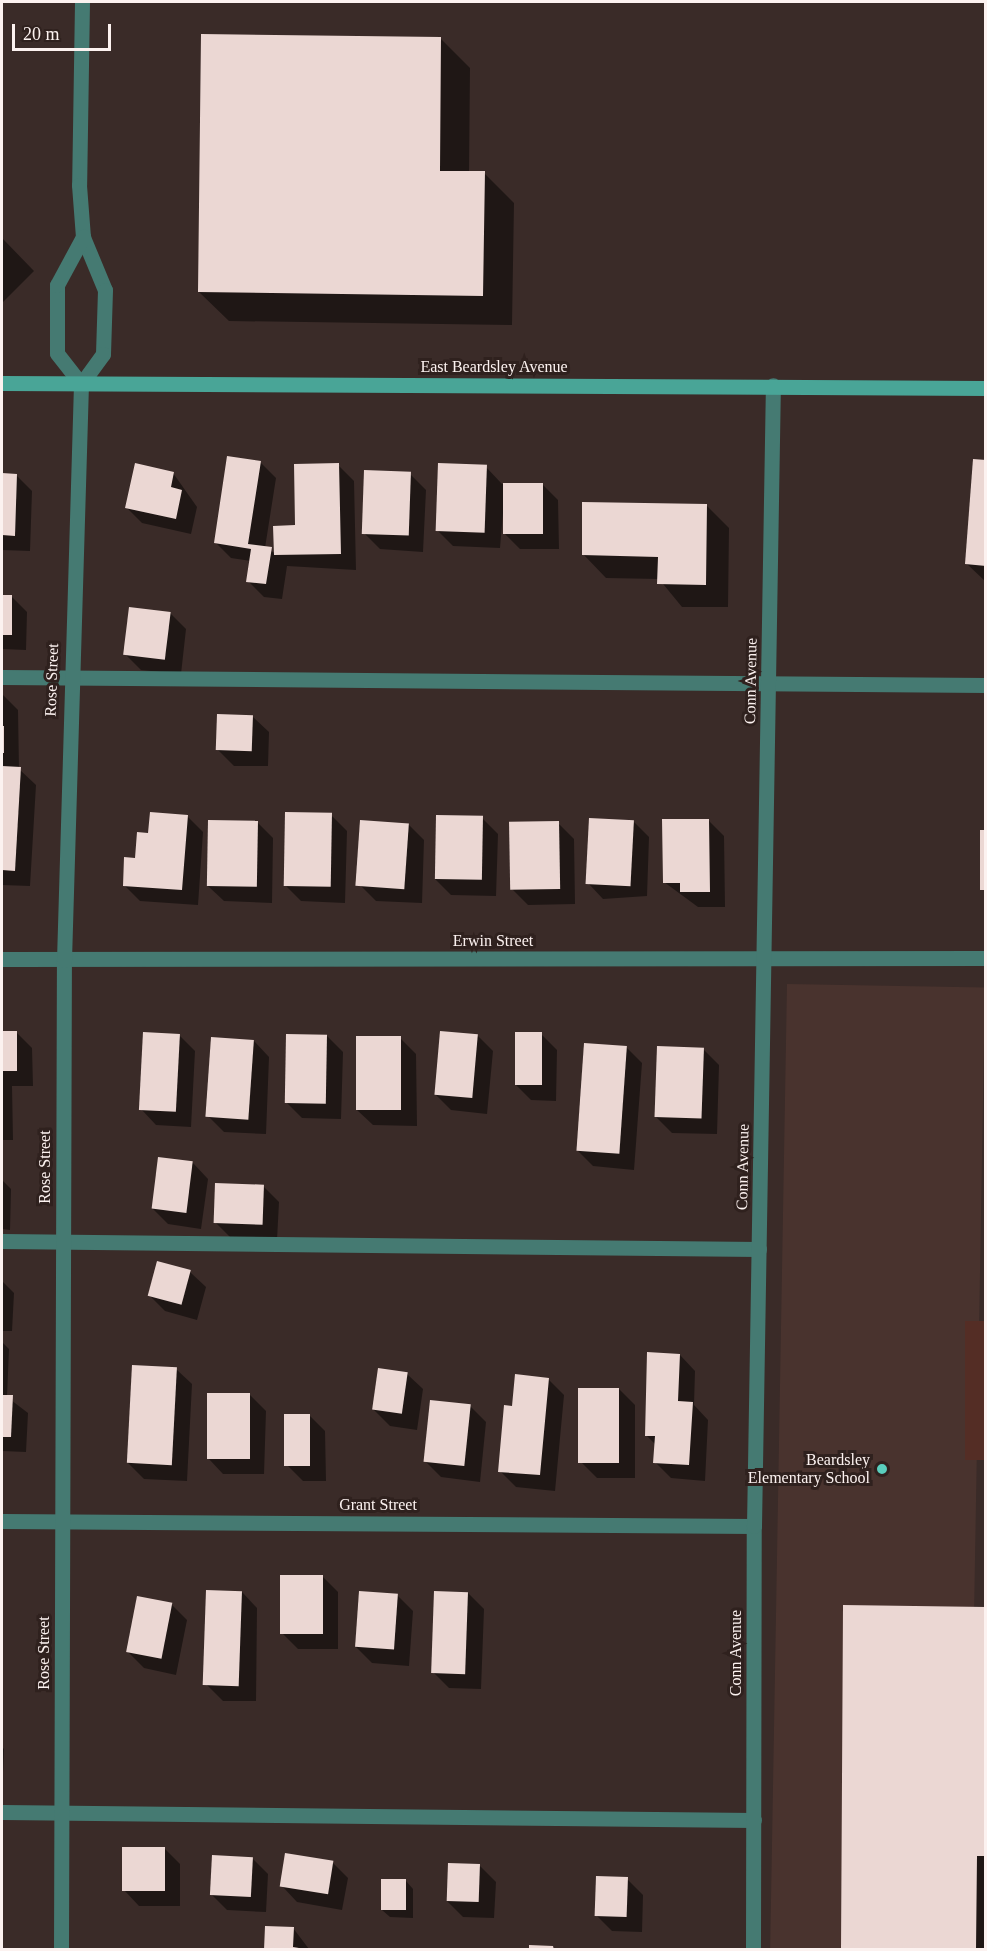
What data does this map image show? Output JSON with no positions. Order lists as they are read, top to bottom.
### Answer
{
  "streets": {
    "street": [
      "East Beardsley Avenue",
      "Rose Street",
      "Conn Avenue",
      "Erwin Street",
      "Grant Street"
    ]
  },
  "crossings": [
    ["East Beardsley Avenue", "Rose Street"],
    ["East Beardsley Avenue", "Conn Avenue"],
    ["Rose Street", "Erwin Street"],
    ["Rose Street", "Grant Street"],
    ["Conn Avenue", "Erwin Street"],
    ["Conn Avenue", "Grant Street"]
  ],
  "places": ["Beardsley Elementary School"],
  "scale_bar": "20 m"
}
